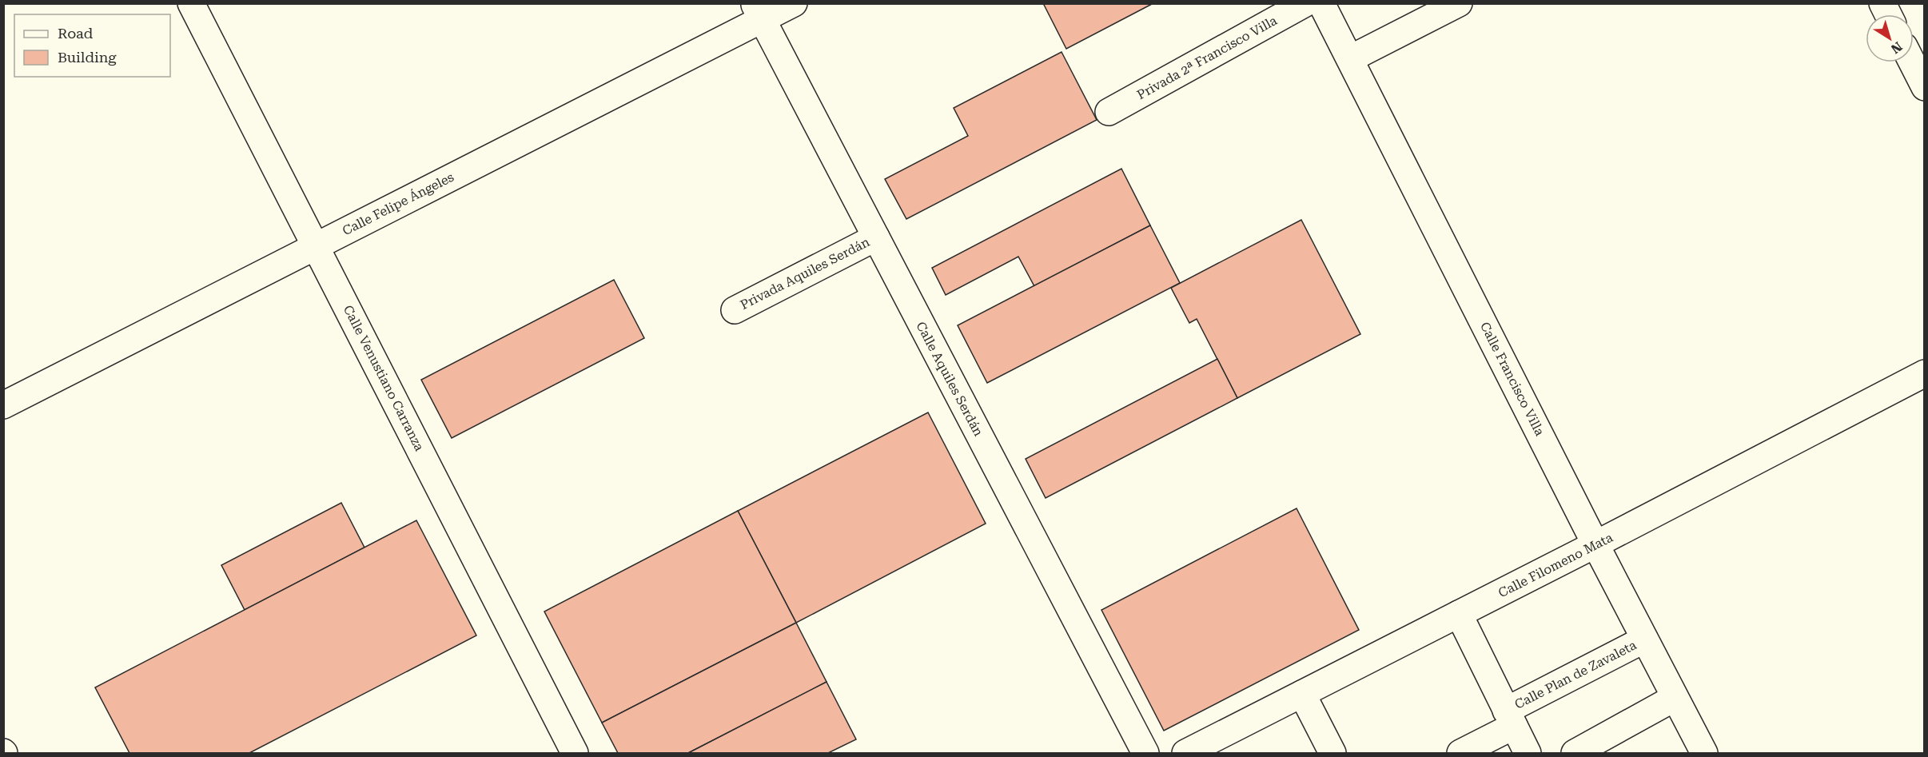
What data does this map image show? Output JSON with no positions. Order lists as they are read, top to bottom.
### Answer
{
  "streets": {
    "street": [
      "Privada 2ª Francisco Villa",
      "Calle Felipe Ángeles",
      "Privada Aquiles Serdán",
      "Calle Venustiano Carranza",
      "Calle Aquiles Serdán",
      "Calle Francisco Villa",
      "Calle Filomeno Mata",
      "Calle Plan de Zavaleta"
    ]
  },
  "crossings": [
    ["Calle Felipe Ángeles", "Calle Venustiano Carranza"],
    ["Calle Felipe Ángeles", "Calle Aquiles Serdán"],
    ["Privada Aquiles Serdán", "Calle Aquiles Serdán"],
    ["Calle Francisco Villa", "Calle Filomeno Mata"],
    ["Calle Francisco Villa", "Calle Plan de Zavaleta"]
  ],
  "legend": ["Road", "Building"],
  "north": "bottom right"
}
